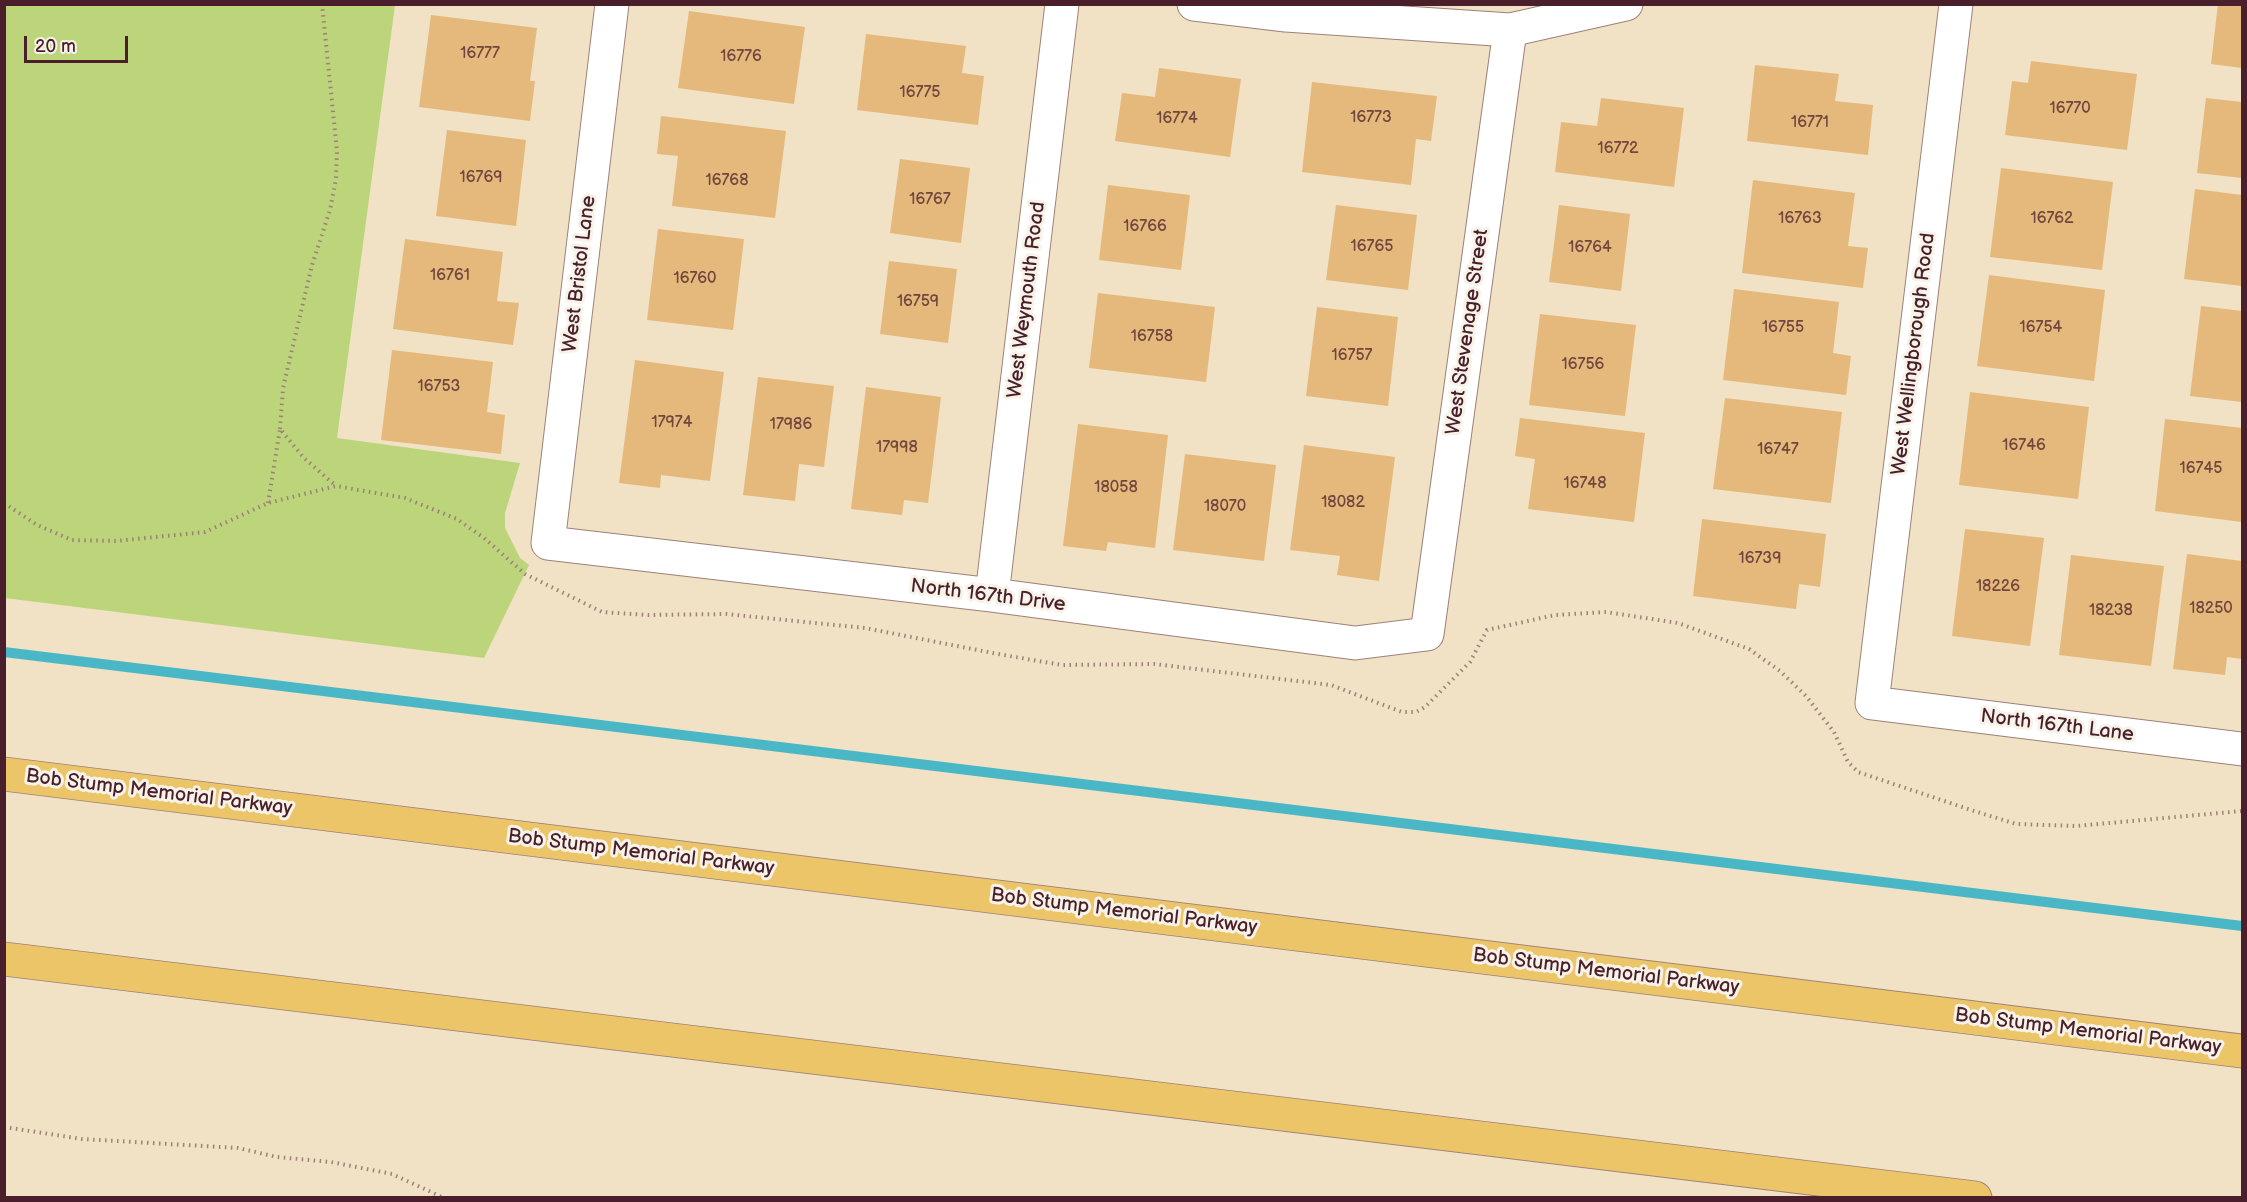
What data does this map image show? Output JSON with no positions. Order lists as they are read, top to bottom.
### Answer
{
  "streets": {
    "highway": ["Bob Stump Memorial Parkway"],
    "street": [
      "West Bristol Lane",
      "West Weymouth Road",
      "West Stevenage Street",
      "West Wellingborough Road",
      "North 167th Drive",
      "North 167th Lane"
    ]
  },
  "crossings": [
    ["West Bristol Lane", "North 167th Drive"],
    ["West Weymouth Road", "North 167th Drive"],
    ["West Stevenage Street", "North 167th Drive"],
    ["West Wellingborough Road", "North 167th Lane"]
  ],
  "house_numbers": [
    "16777",
    "16776",
    "16775",
    "16770",
    "16773",
    "16774",
    "16771",
    "16772",
    "16769",
    "16768",
    "16767",
    "16763",
    "16762",
    "16766",
    "16765",
    "16764",
    "16761",
    "16760",
    "16759",
    "16755",
    "16754",
    "16758",
    "16757",
    "16756",
    "16753",
    "17974",
    "17986",
    "16746",
    "17998",
    "16747",
    "16745",
    "16748",
    "18058",
    "18082",
    "18070",
    "16739",
    "18226",
    "18250",
    "18238"
  ],
  "scale_bar": "20 m"
}
